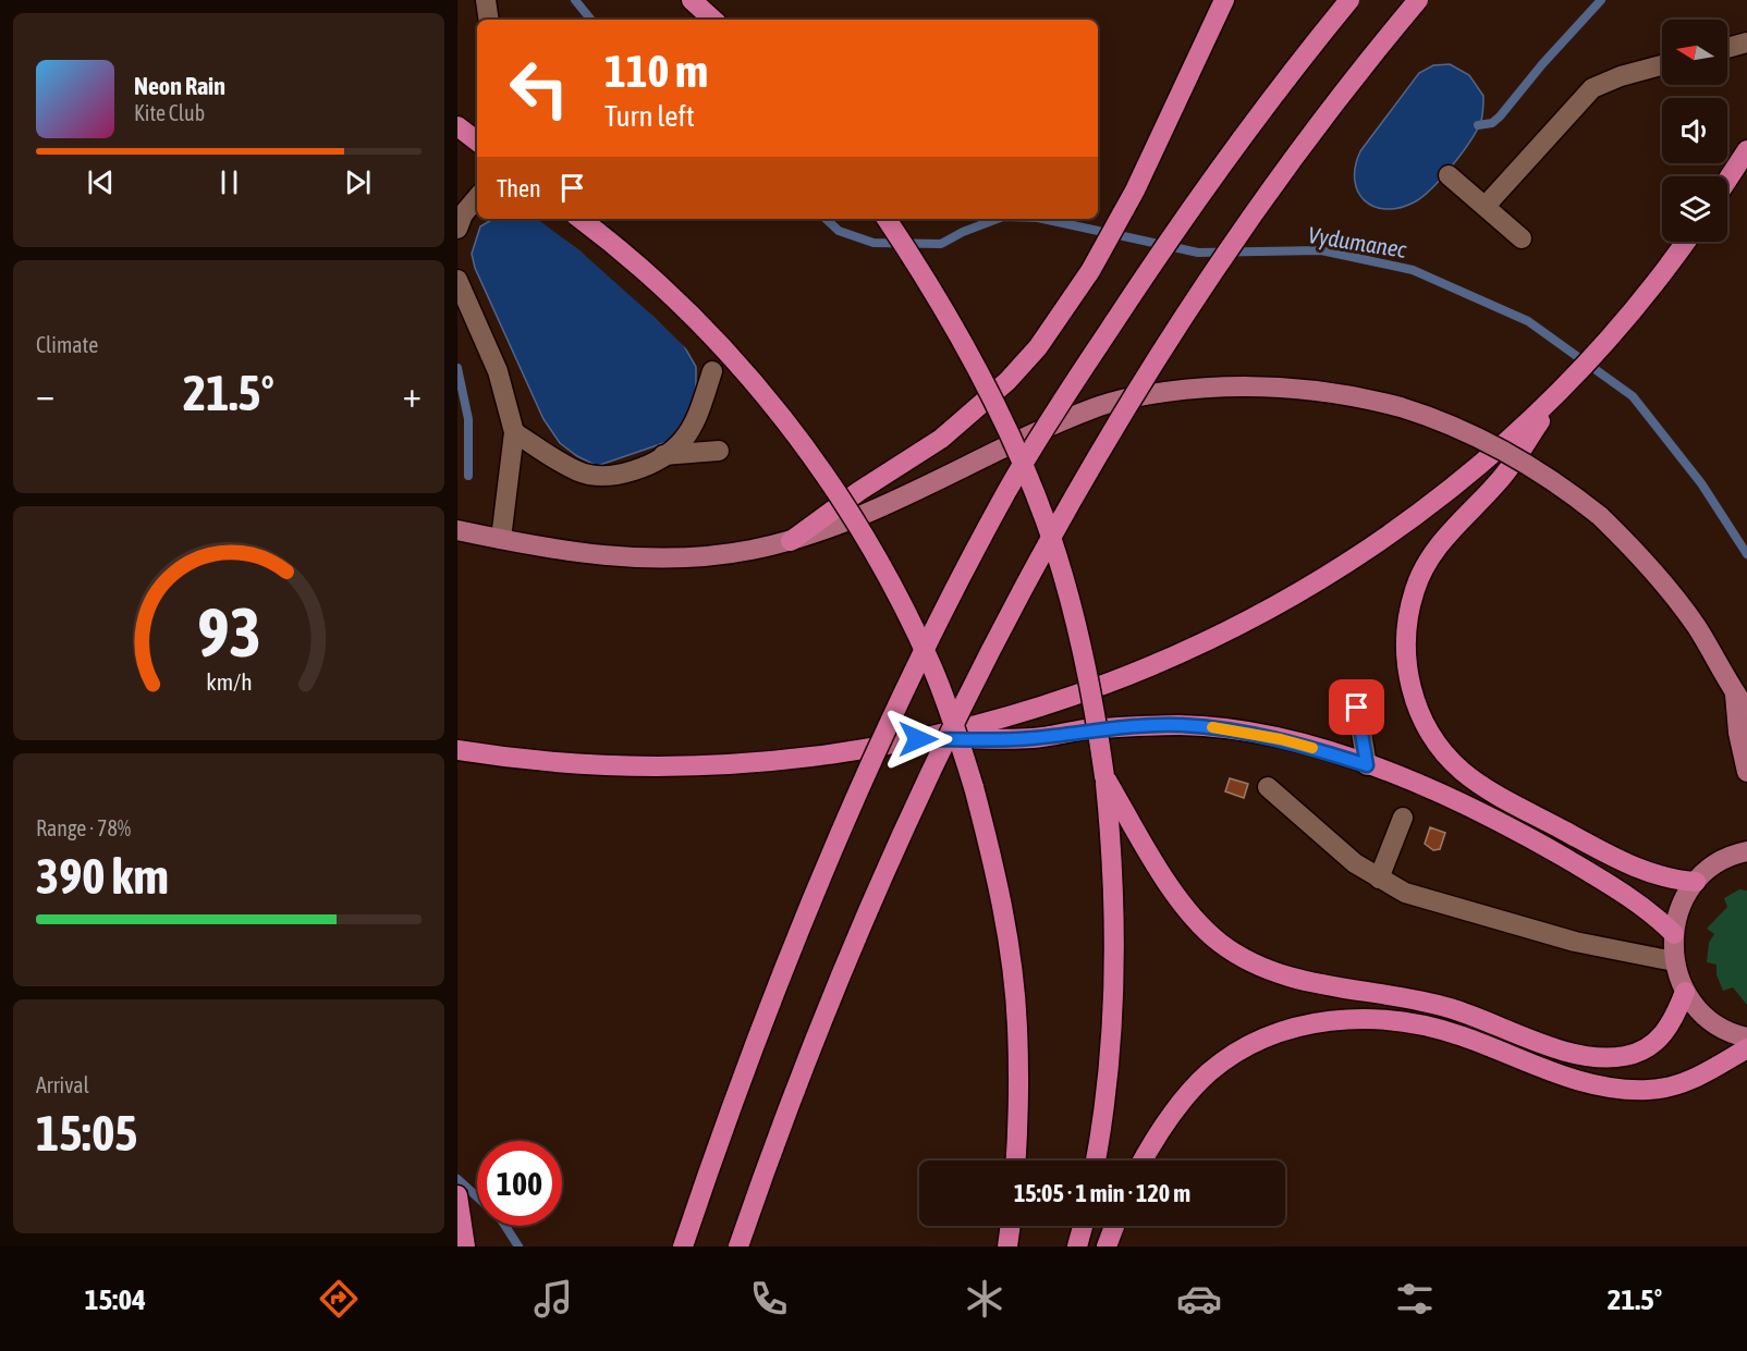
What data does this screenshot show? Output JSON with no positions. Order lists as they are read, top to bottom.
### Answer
{
  "water": ["Vydumanec"],
  "north": "left",
  "page": {
    "turn": ["110 m", "Turn left"],
    "song": ["Neon Rain", "Kite Club"],
    "then": "Then",
    "tile": [
      "Climate",
      ["Range · 78%", "390 km"],
      ["Arrival", "15:05"]
    ],
    "heat": ["−", "21.5°", "+"],
    "limit": "100",
    "trip": "15:05 · 1 min · 120 m",
    "tabs": ["15:04", "21.5°"],
    "gauge": ["93", "km/h"]
  }
}
